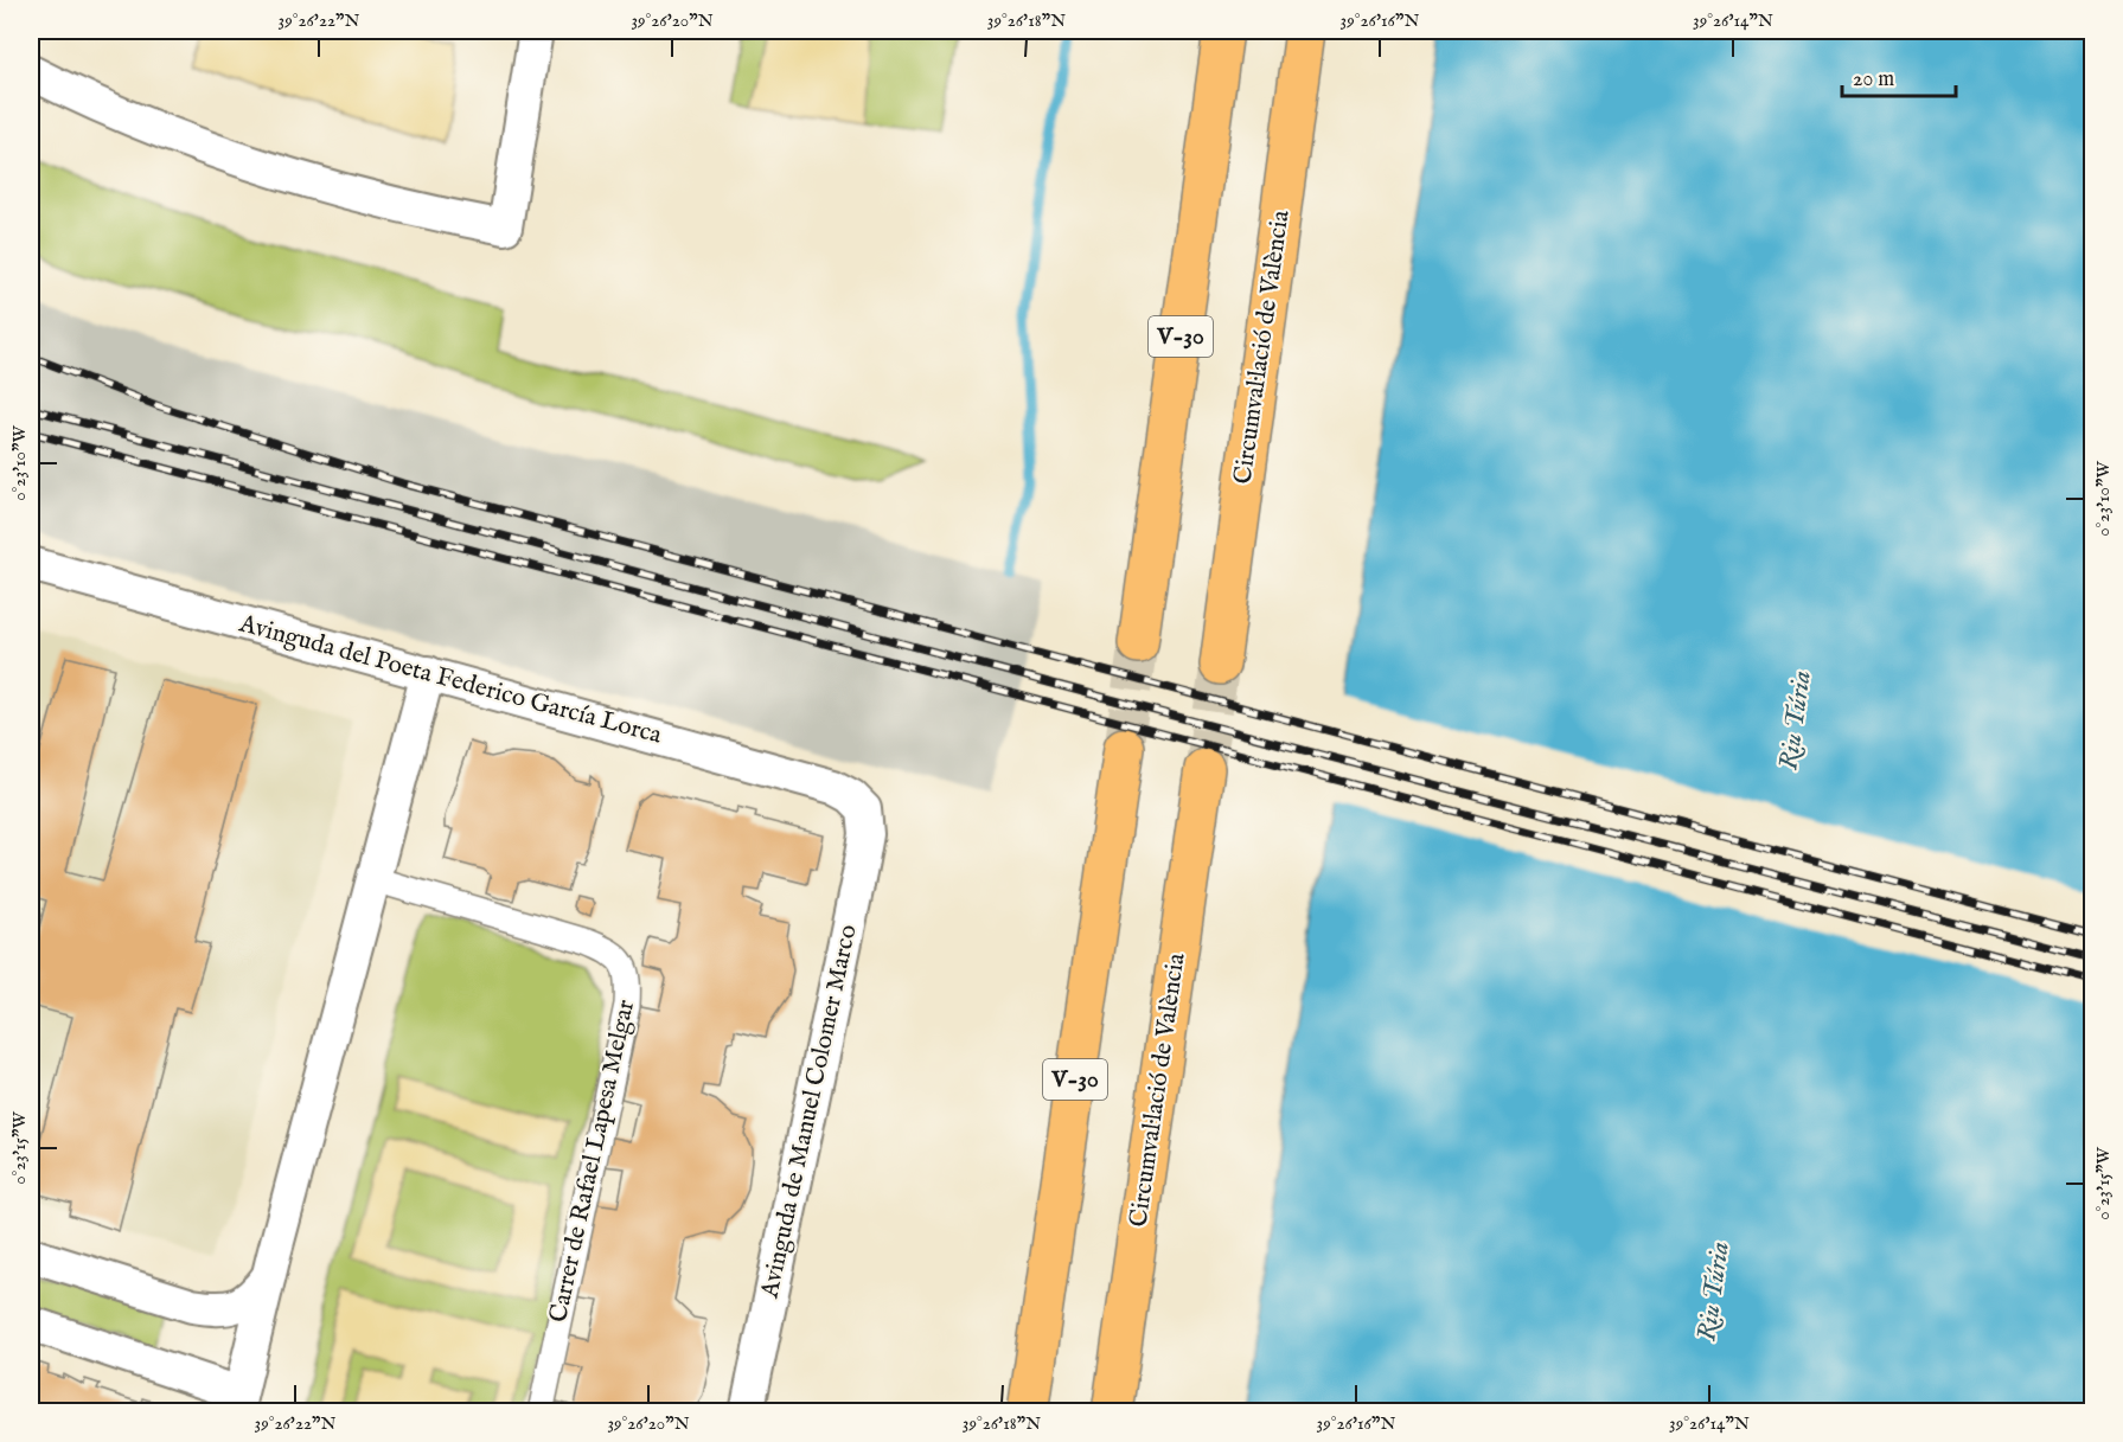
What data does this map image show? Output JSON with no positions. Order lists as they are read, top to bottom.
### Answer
{
  "streets": {
    "highway": ["V-30", "Circumval·lació de València"],
    "street": ["Avinguda del Poeta Federico García Lorca", "Avinguda de Manuel Colomer Marco", "Carrer de Rafael Lapesa Melgar"]
  },
  "crossings": [
    ["Avinguda del Poeta Federico García Lorca", "Avinguda de Manuel Colomer Marco"]
  ],
  "water": ["Riu Túria"],
  "scale_bar": "20 m",
  "coordinates": [
    "39°26'22\"N",
    "39°26'20\"N",
    "39°26'18\"N",
    "39°26'16\"N",
    "39°26'14\"N",
    "0°23'10\"W",
    "0°23'15\"W"
  ]
}
